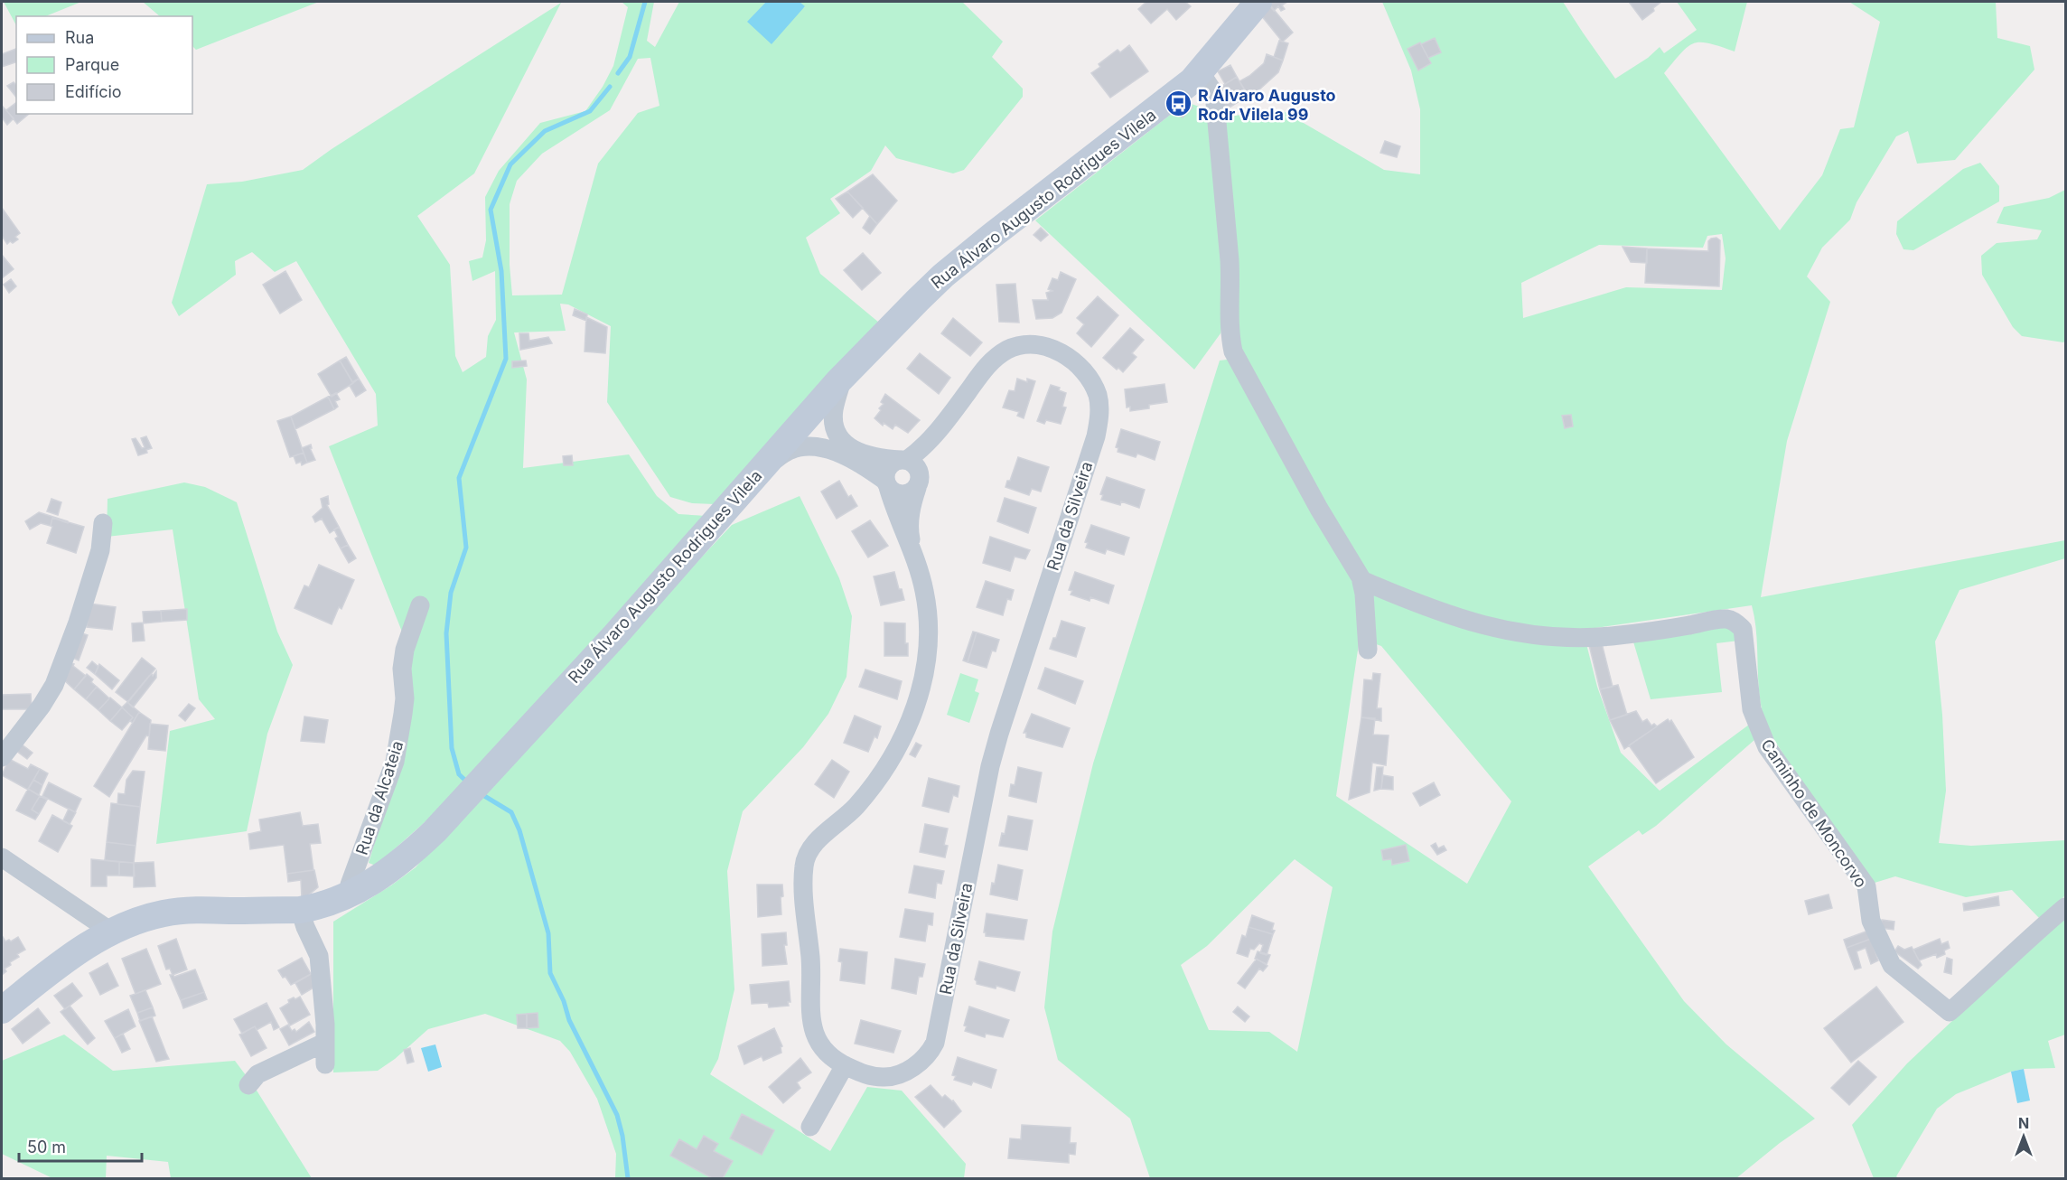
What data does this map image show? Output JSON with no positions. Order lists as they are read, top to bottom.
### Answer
{
  "streets": {
    "main road": ["Rua Álvaro Augusto Rodrigues Vilela"],
    "street": ["Rua da Silveira", "Rua da Alcateia", "Caminho de Moncorvo"]
  },
  "crossings": [
    ["Rua Álvaro Augusto Rodrigues Vilela", "Rua da Alcateia"]
  ],
  "places": {
    "bus stop": ["R Álvaro Augusto Rodr Vilela 99"]
  },
  "legend": ["Rua", "Parque", "Edifício"],
  "scale_bar": "50 m",
  "north": "top"
}
